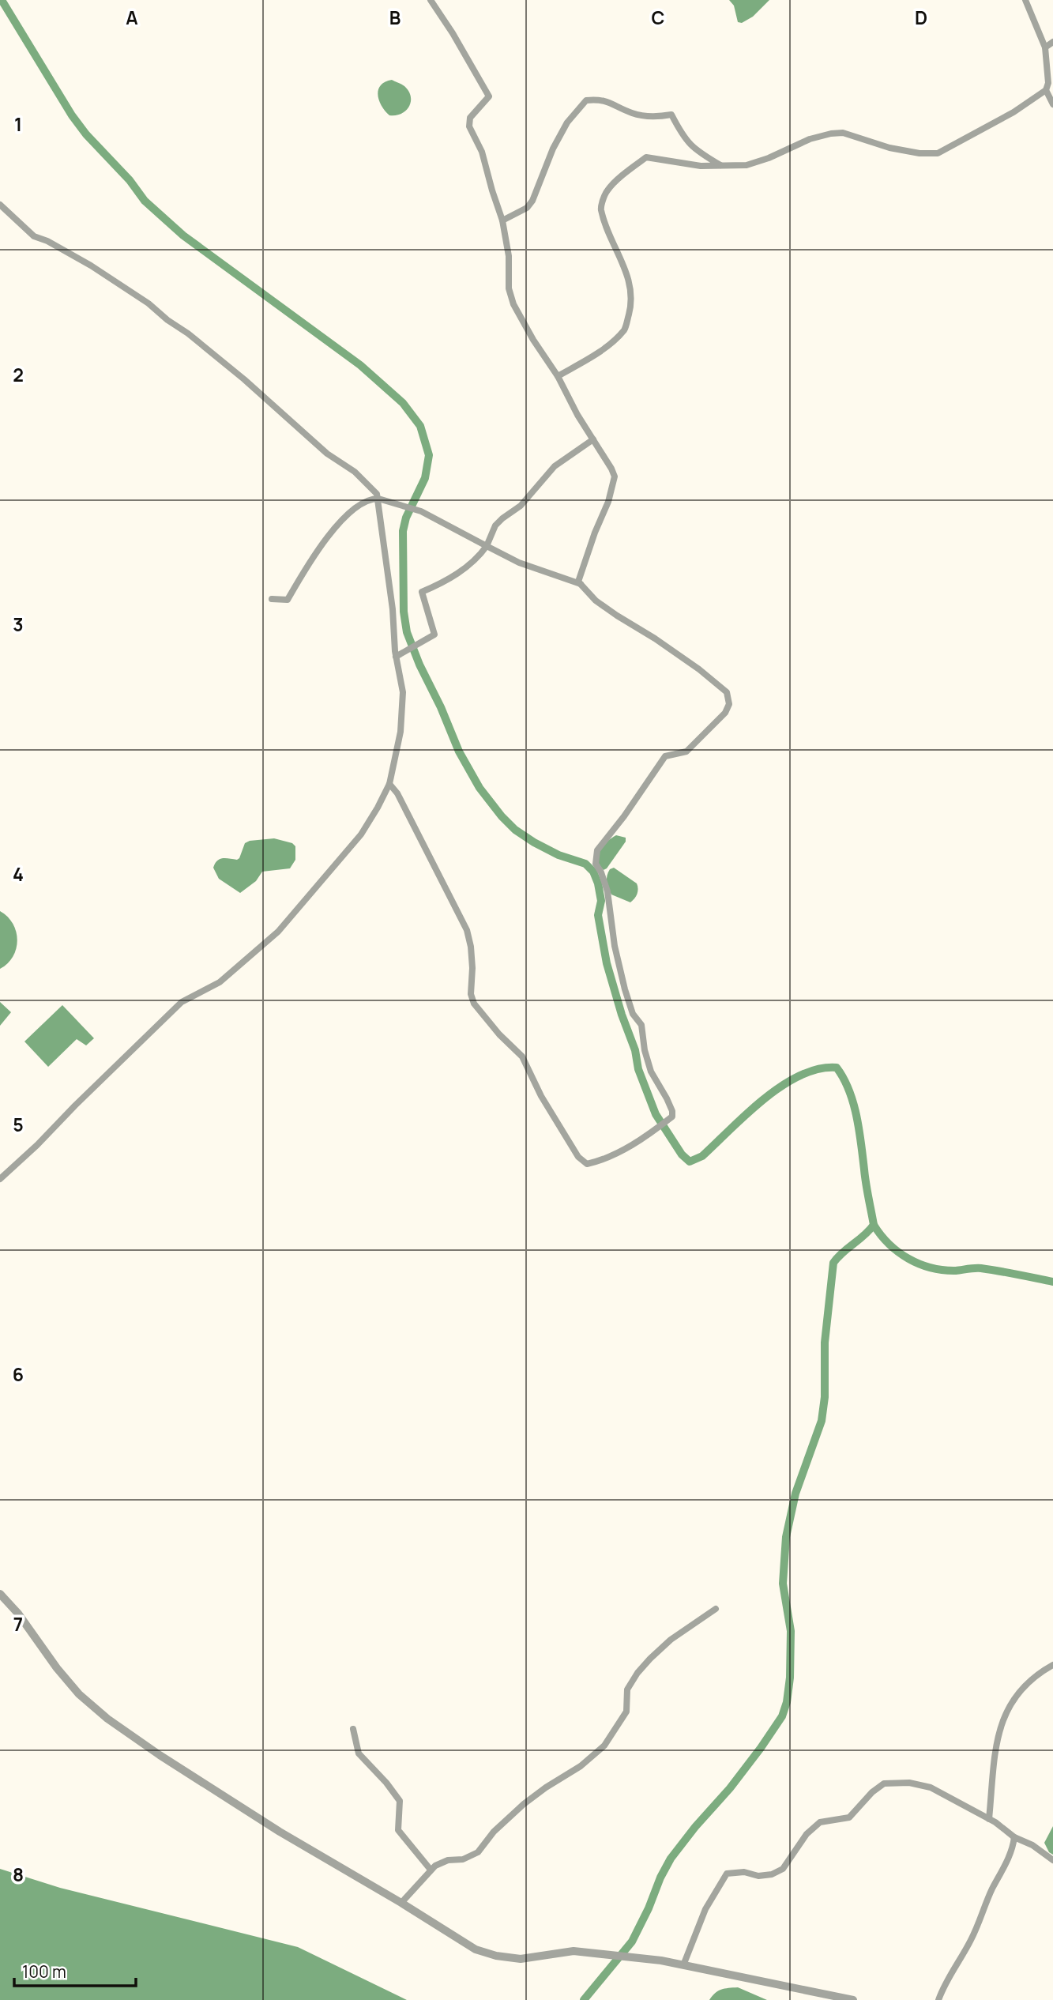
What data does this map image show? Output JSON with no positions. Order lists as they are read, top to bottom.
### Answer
{
  "scale_bar": "100 m",
  "grid": {
    "columns": [
      "A",
      "B",
      "C",
      "D"
    ],
    "rows": [
      "1",
      "2",
      "3",
      "4",
      "5",
      "6",
      "7",
      "8"
    ]
  }
}
